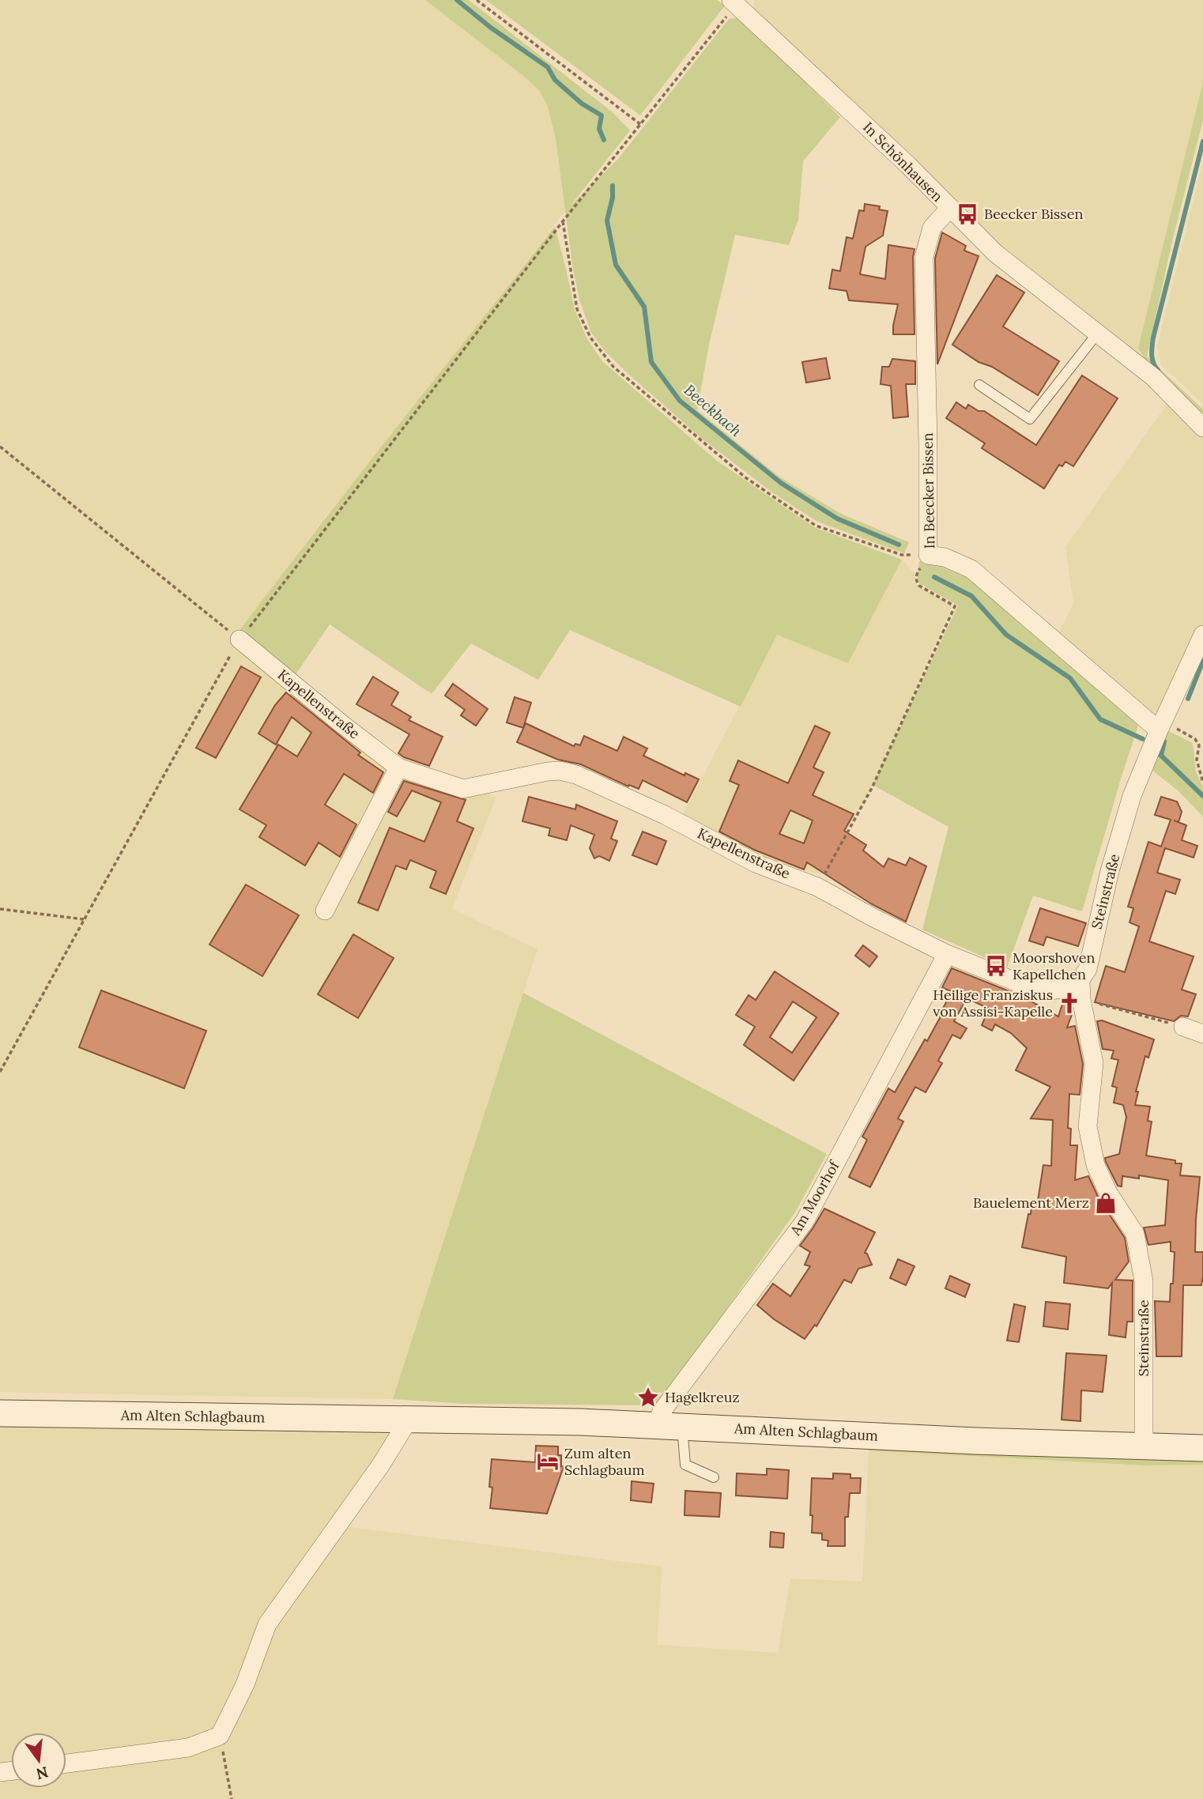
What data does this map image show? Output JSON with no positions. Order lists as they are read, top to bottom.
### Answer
{
  "streets": {
    "main road": ["Am Alten Schlagbaum"],
    "street": [
      "In Schönhausen",
      "In Beecker Bissen",
      "Kapellenstraße",
      "Steinstraße",
      "Am Moorhof"
    ]
  },
  "crossings": [
    ["In Schönhausen", "In Beecker Bissen"],
    ["In Beecker Bissen", "Steinstraße"],
    ["Kapellenstraße", "Steinstraße"],
    ["Kapellenstraße", "Am Moorhof"],
    ["Steinstraße", "Am Alten Schlagbaum"],
    ["Am Moorhof", "Am Alten Schlagbaum"]
  ],
  "water": ["Beeckbach"],
  "places": {
    "bus stop": ["Beecker Bissen", "Moorshoven Kapellchen"],
    "church": ["Heilige Franziskus von Assisi-Kapelle"],
    "shop": ["Bauelement Merz"],
    "place": ["Hagelkreuz"],
    "hotel": ["Zum alten Schlagbaum"]
  },
  "north": "bottom"
}
